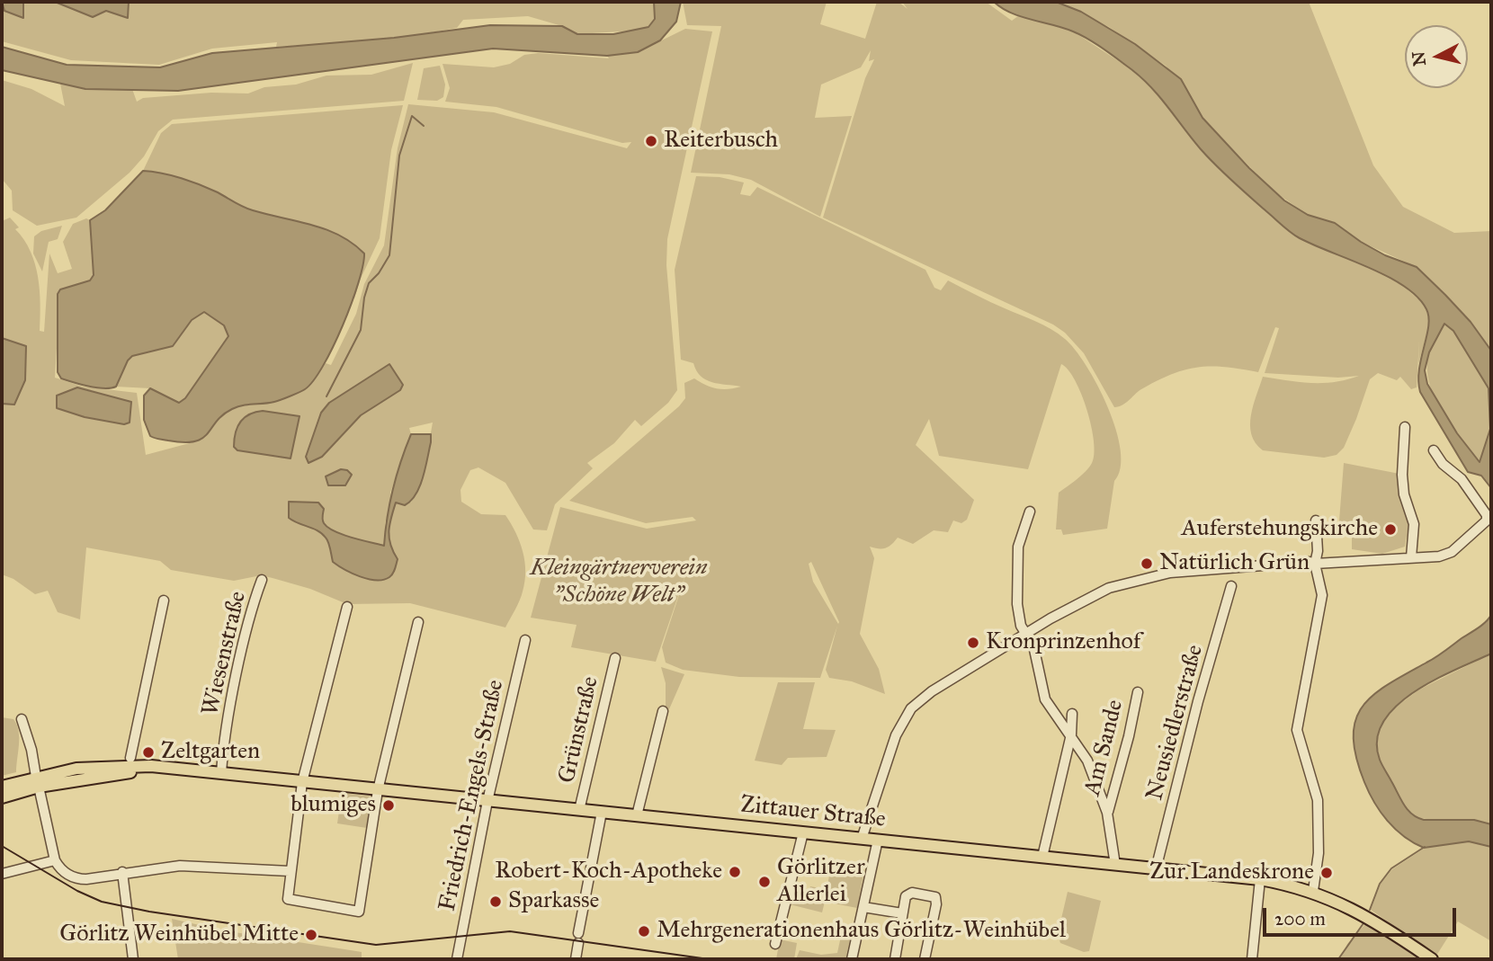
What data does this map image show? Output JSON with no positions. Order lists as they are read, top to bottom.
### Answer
{
  "streets": {
    "main road": ["Zittauer Straße"],
    "street": [
      "Wiesenstraße",
      "Neusiedlerstraße",
      "Grünstraße",
      "Am Sande",
      "Friedrich-Engels-Straße"
    ]
  },
  "crossings": [
    ["Wiesenstraße", "Zittauer Straße"],
    ["Neusiedlerstraße", "Zittauer Straße"],
    ["Grünstraße", "Zittauer Straße"],
    ["Am Sande", "Zittauer Straße"],
    ["Friedrich-Engels-Straße", "Zittauer Straße"]
  ],
  "parks": ["Kleingärtnerverein \"Schöne Welt\""],
  "places": [
    "Reiterbusch",
    "Auferstehungskirche",
    "Natürlich Grün",
    "Kronprinzenhof",
    "Zeltgarten",
    "blumiges",
    "Robert-Koch-Apotheke",
    "Zur Landeskrone",
    "Görlitzer Allerlei",
    "Sparkasse",
    "Mehrgenerationenhaus Görlitz-Weinhübel",
    "Görlitz Weinhübel Mitte"
  ],
  "scale_bar": "200 m",
  "north": "left"
}
